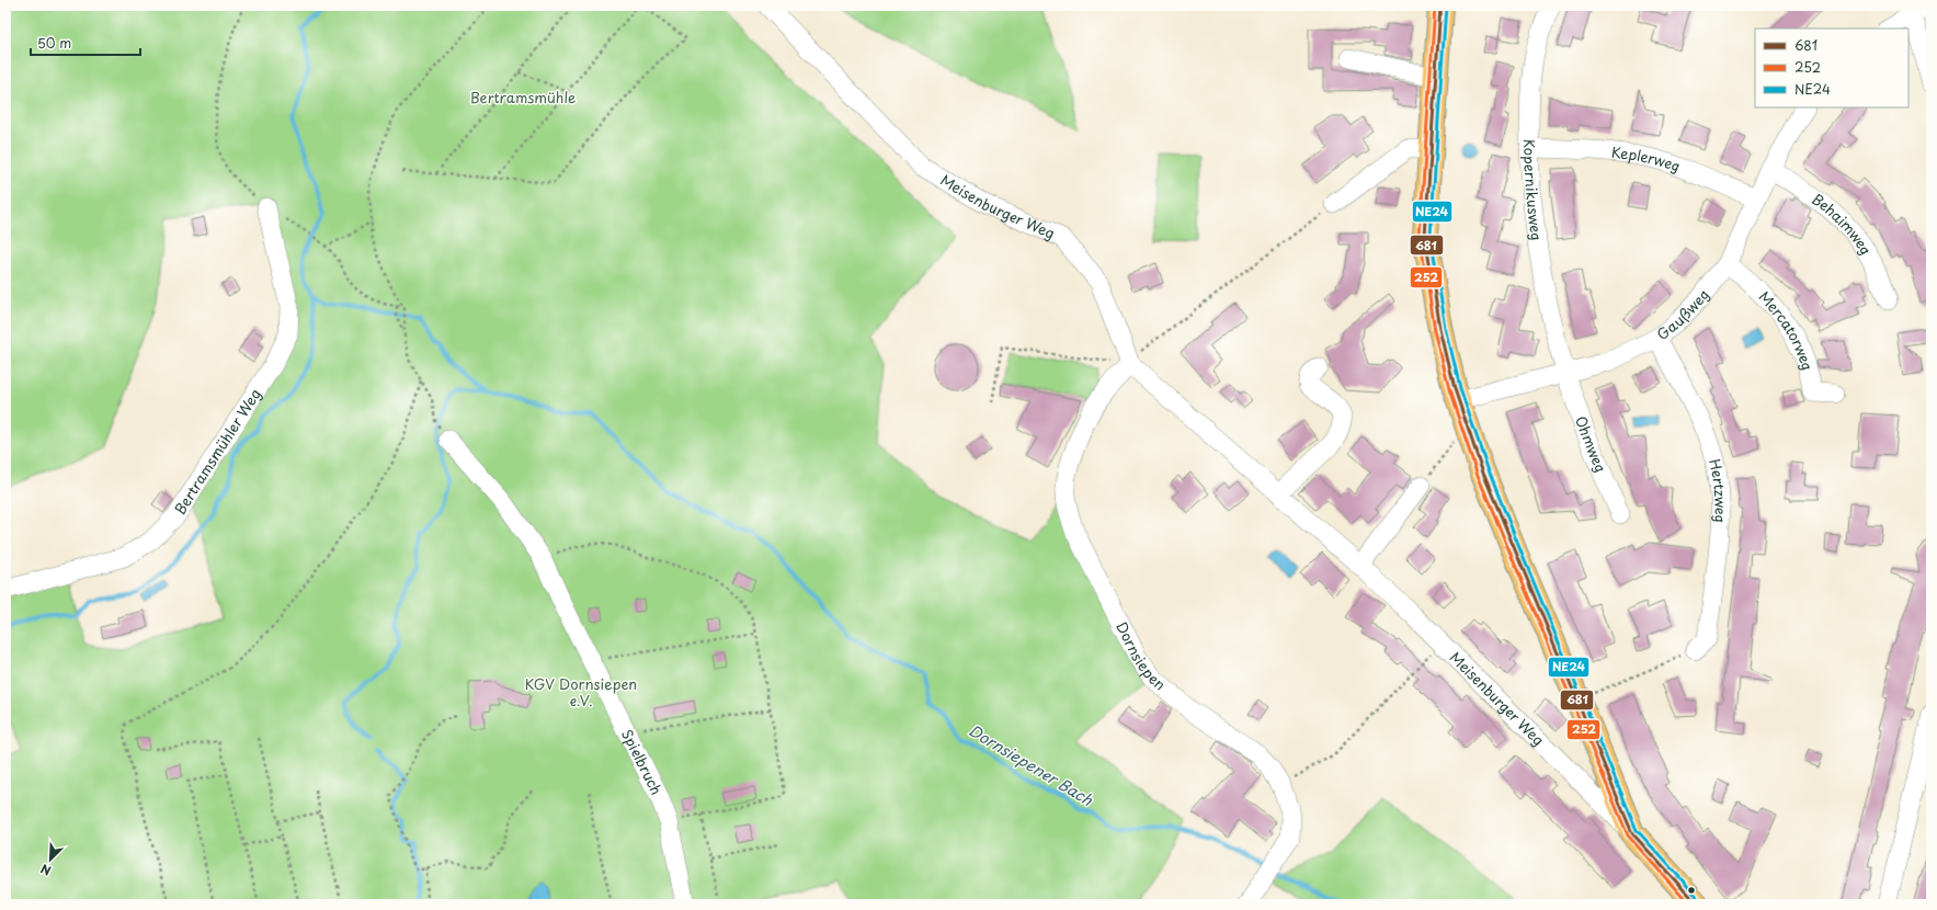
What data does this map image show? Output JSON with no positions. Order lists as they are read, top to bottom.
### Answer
{
  "streets": {
    "street": [
      "Keplerweg",
      "Kopernikusweg",
      "Meisenburger Weg",
      "Behaimweg",
      "Gaußweg",
      "Mercatorweg",
      "Ohmweg",
      "Bertramsmühler Weg",
      "Hertzweg",
      "Dornsiepen",
      "Spielbruch"
    ]
  },
  "crossings": [
    ["Keplerweg", "Kopernikusweg"],
    ["Keplerweg", "Gaußweg"],
    ["Kopernikusweg", "Gaußweg"],
    ["Kopernikusweg", "Ohmweg"],
    ["Meisenburger Weg", "Dornsiepen"],
    ["Behaimweg", "Gaußweg"],
    ["Gaußweg", "Mercatorweg"],
    ["Gaußweg", "Ohmweg"],
    ["Gaußweg", "Hertzweg"]
  ],
  "water": ["Dornsiepener Bach"],
  "parks": ["Bertramsmühle", "KGV Dornsiepen e.V."],
  "lines": ["transit line 681", "transit line 252", "transit line NE24"],
  "legend": ["681", "252", "NE24"],
  "scale_bar": "50 m",
  "north": "bottom left"
}
